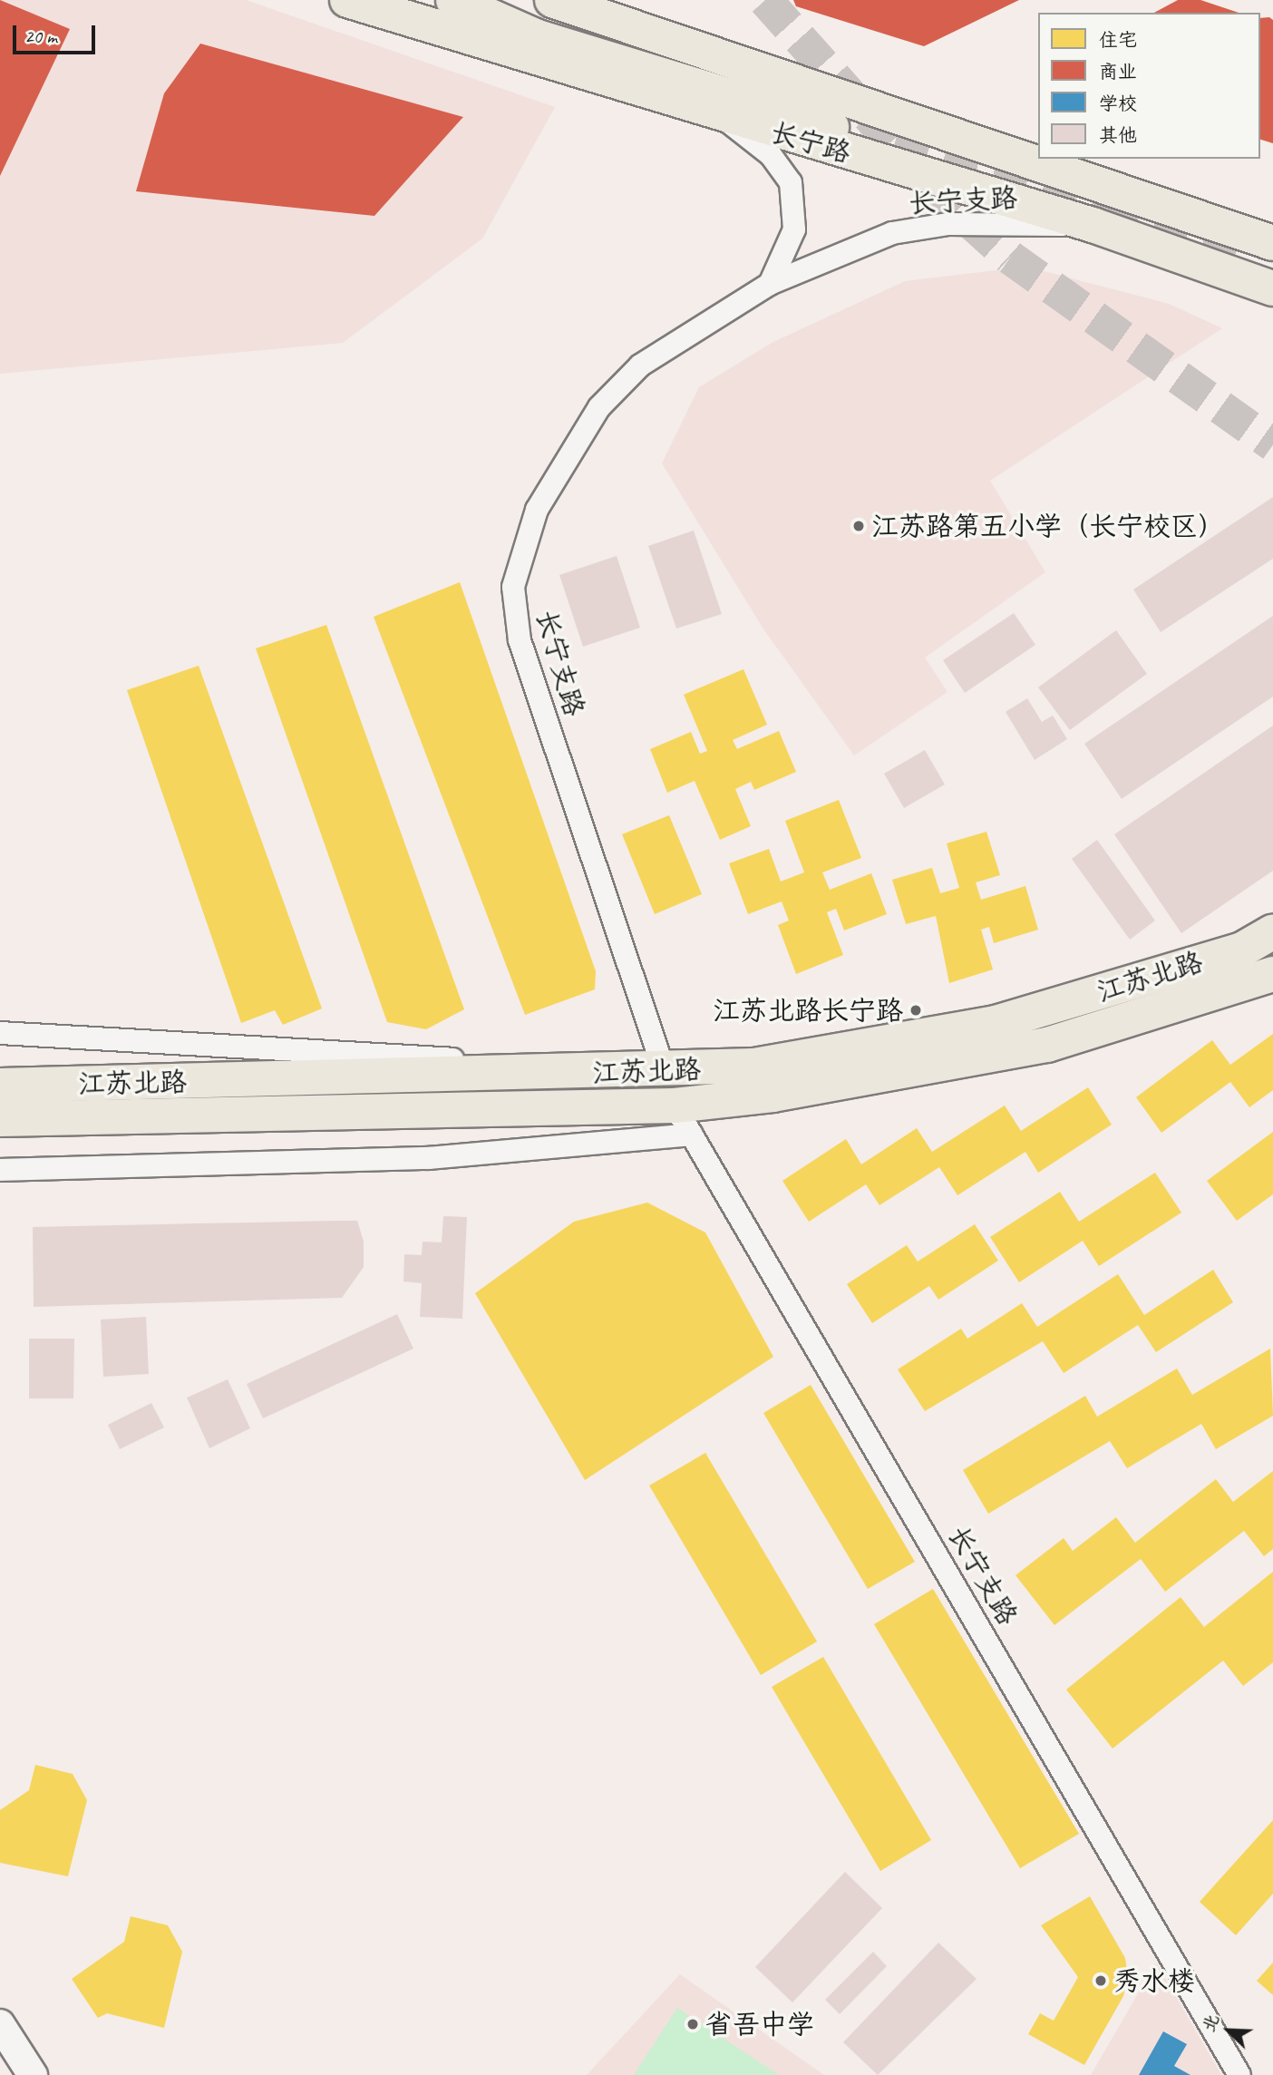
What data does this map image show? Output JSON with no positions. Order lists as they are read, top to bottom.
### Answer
{
  "streets": {
    "main road": ["长宁路", "江苏北路"],
    "street": ["长宁支路"]
  },
  "crossings": [
    ["长宁路", "长宁支路"],
    ["长宁支路", "江苏北路"]
  ],
  "places": [
    "江苏路第五小学（长宁校区）",
    "江苏北路长宁路",
    "秀水楼",
    "省吾中学"
  ],
  "legend": [
    "住宅",
    "商业",
    "学校",
    "其他"
  ],
  "scale_bar": "20 m",
  "north": "top left"
}
